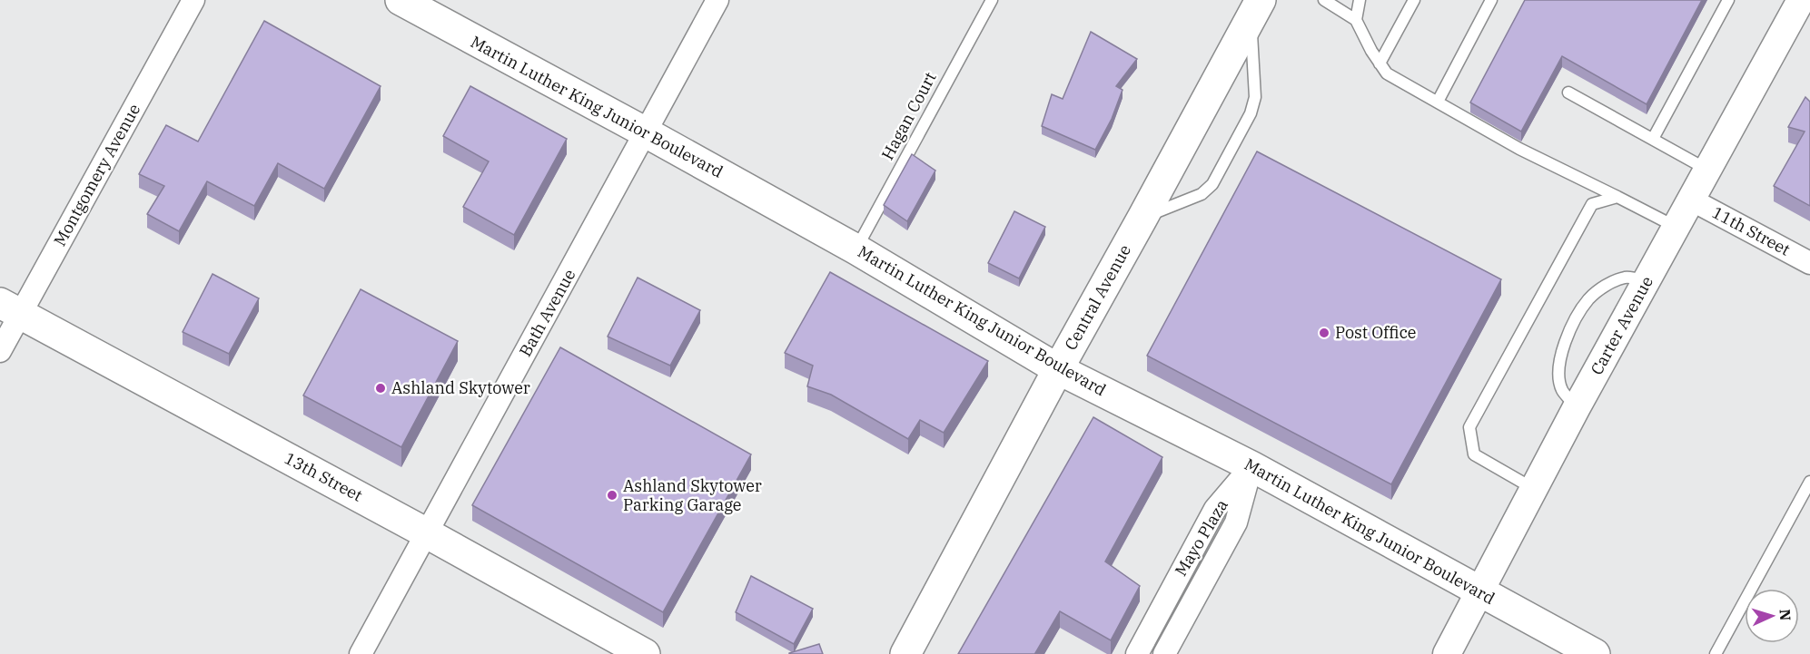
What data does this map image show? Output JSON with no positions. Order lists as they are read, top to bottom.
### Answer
{
  "streets": {
    "main road": ["Martin Luther King Junior Boulevard", "Central Avenue", "13th Street"],
    "street": [
      "Montgomery Avenue",
      "11th Street",
      "Bath Avenue",
      "Carter Avenue",
      "Mayo Plaza"
    ],
    "lane": ["Hagan Court"]
  },
  "crossings": [
    ["Martin Luther King Junior Boulevard", "Hagan Court"],
    ["Martin Luther King Junior Boulevard", "Central Avenue"],
    ["Martin Luther King Junior Boulevard", "Bath Avenue"],
    ["Martin Luther King Junior Boulevard", "Carter Avenue"],
    ["Martin Luther King Junior Boulevard", "Mayo Plaza"],
    ["Montgomery Avenue", "13th Street"],
    ["11th Street", "Carter Avenue"],
    ["Bath Avenue", "13th Street"]
  ],
  "places": ["Post Office", "Ashland Skytower", "Ashland Skytower Parking Garage"],
  "north": "right"
}
